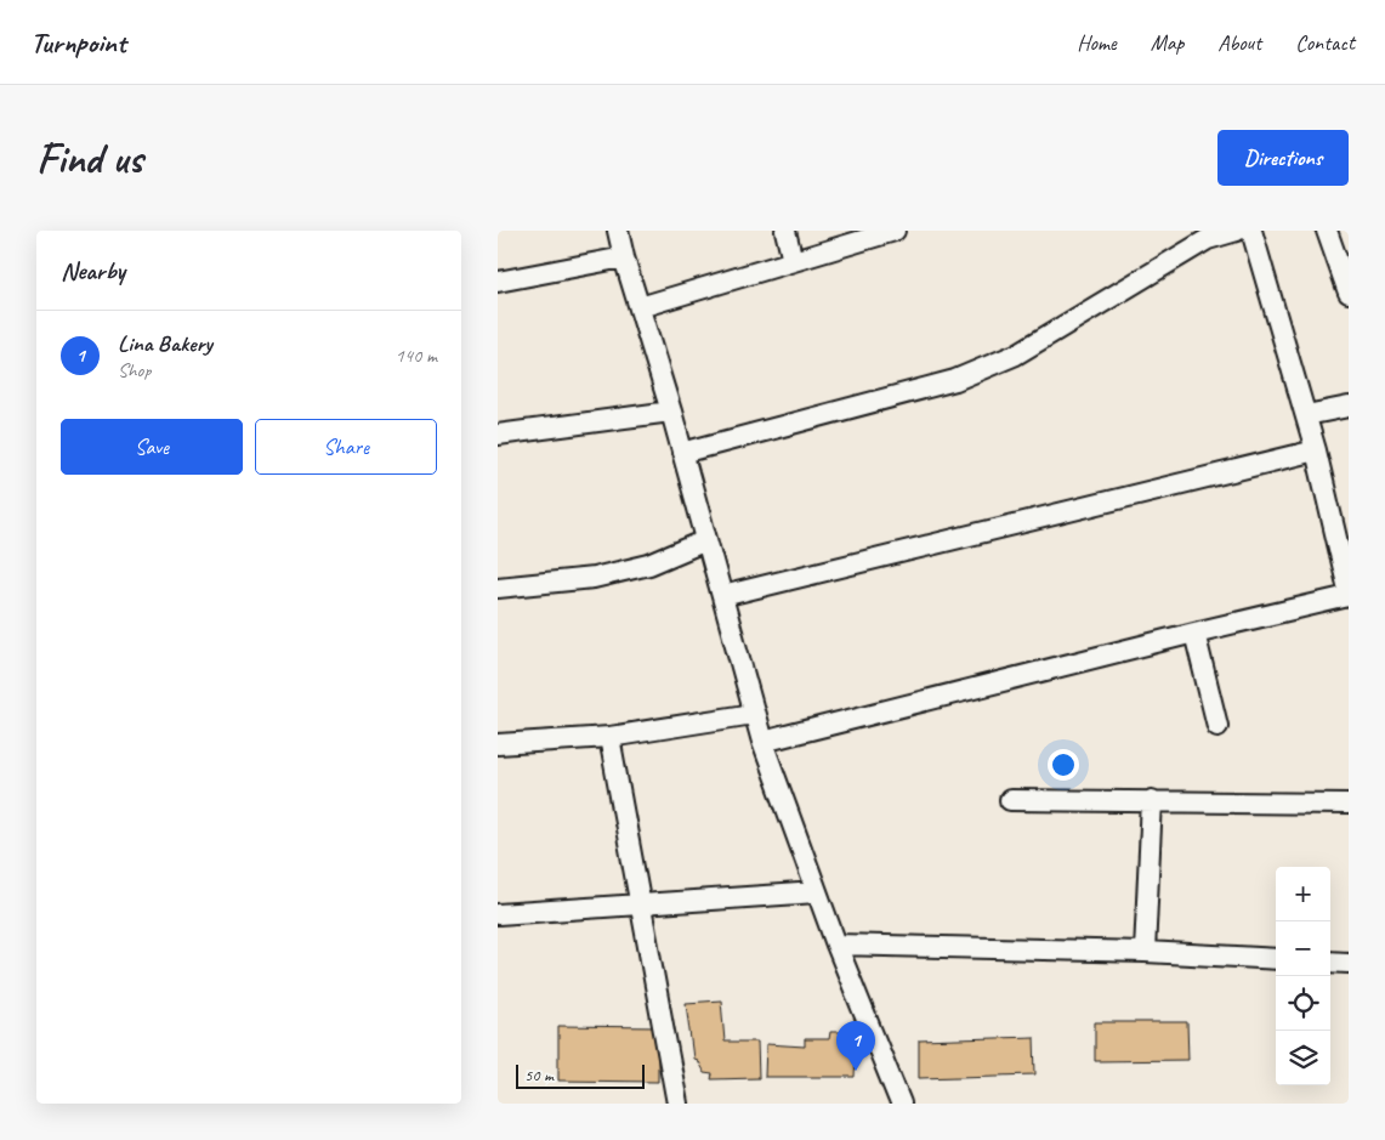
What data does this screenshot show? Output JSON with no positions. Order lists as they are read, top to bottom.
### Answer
{
  "scale_bar": "50 m",
  "page": {
    "header": "Turnpoint",
    "nav": [
      "Home",
      "Map",
      "About",
      "Contact"
    ],
    "buttons": [
      "Directions",
      ["Save", "Share"]
    ],
    "title": "Find us",
    "heading": "Nearby",
    "list": [
      {
        "mark": "1",
        "name": "Lina Bakery",
        "note": "Shop",
        "value": "140 m"
      }
    ],
    "map_buttons": ["+", "−"],
    "pins": "1",
    "scale": "50 m"
  }
}
